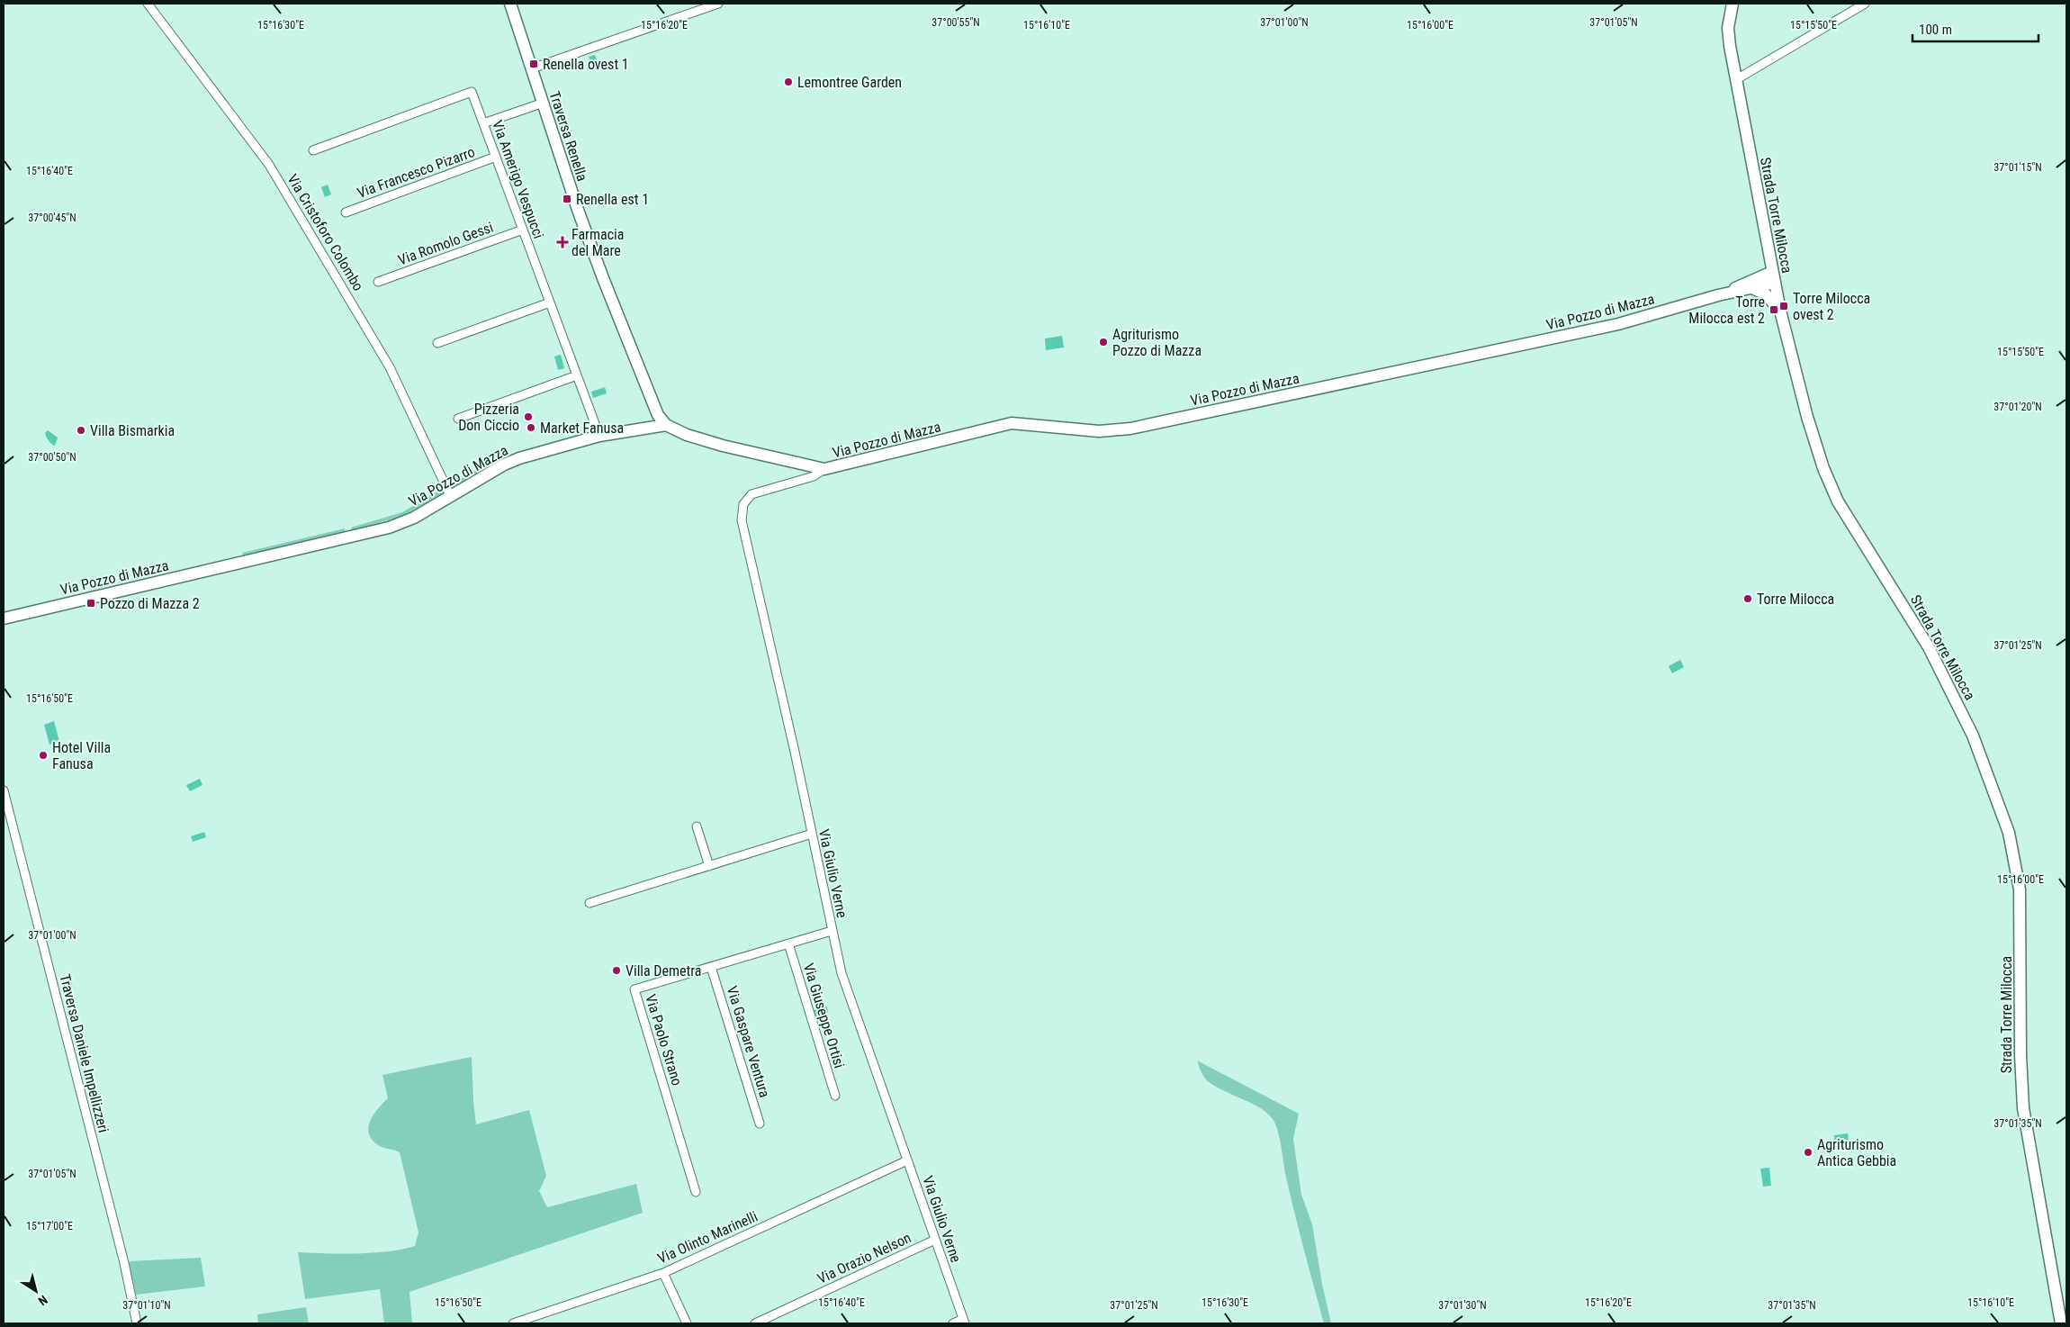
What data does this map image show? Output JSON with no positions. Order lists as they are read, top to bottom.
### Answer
{
  "streets": {
    "street": [
      "Traversa Renella",
      "Via Francesco Pizarro",
      "Via Amerigo Vespucci",
      "Strada Torre Milocca",
      "Via Cristoforo Colombo",
      "Via Romolo Gessi",
      "Via Pozzo di Mazza",
      "Via Giulio Verne",
      "Via Giuseppe Ortisi",
      "Via Paolo Strano",
      "Via Gaspare Ventura",
      "Traversa Daniele Impellizzeri",
      "Via Olinto Marinelli",
      "Via Orazio Nelson"
    ]
  },
  "crossings": [
    ["Traversa Renella", "Via Pozzo di Mazza"],
    ["Via Francesco Pizarro", "Via Amerigo Vespucci"],
    ["Via Amerigo Vespucci", "Via Romolo Gessi"],
    ["Via Amerigo Vespucci", "Via Pozzo di Mazza"],
    ["Via Cristoforo Colombo", "Via Pozzo di Mazza"],
    ["Via Pozzo di Mazza", "Via Giulio Verne"],
    ["Via Giulio Verne", "Via Paolo Strano"],
    ["Via Giulio Verne", "Via Olinto Marinelli"],
    ["Via Giulio Verne", "Via Orazio Nelson"],
    ["Via Giuseppe Ortisi", "Via Paolo Strano"],
    ["Via Paolo Strano", "Via Gaspare Ventura"]
  ],
  "places": {
    "transit": [
      "Renella ovest 1",
      "Renella est 1",
      "Torre Milocca ovest 2",
      "Torre Milocca est 2",
      "Pozzo di Mazza 2"
    ],
    "other": [
      "Lemontree Garden",
      "Agriturismo Pozzo di Mazza",
      "Pizzeria Don Ciccio",
      "Market Fanusa",
      "Villa Bismarkia",
      "Torre Milocca",
      "Hotel Villa Fanusa",
      "Villa Demetra",
      "Agriturismo Antica Gebbia"
    ],
    "health": ["Farmacia del Mare"]
  },
  "scale_bar": "100 m",
  "north": "bottom right",
  "coordinates": [
    "37°00'55\"N",
    "37°01'00\"N",
    "37°01'05\"N",
    "15°16'30\"E",
    "15°16'20\"E",
    "15°16'10\"E",
    "15°16'00\"E",
    "15°15'50\"E",
    "37°01'15\"N",
    "15°16'40\"E",
    "37°00'45\"N",
    "37°01'20\"N",
    "37°00'50\"N",
    "37°01'25\"N",
    "15°16'50\"E",
    "37°01'35\"N",
    "15°17'00\"E",
    "37°01'10\"N",
    "37°01'30\"N"
  ]
}
